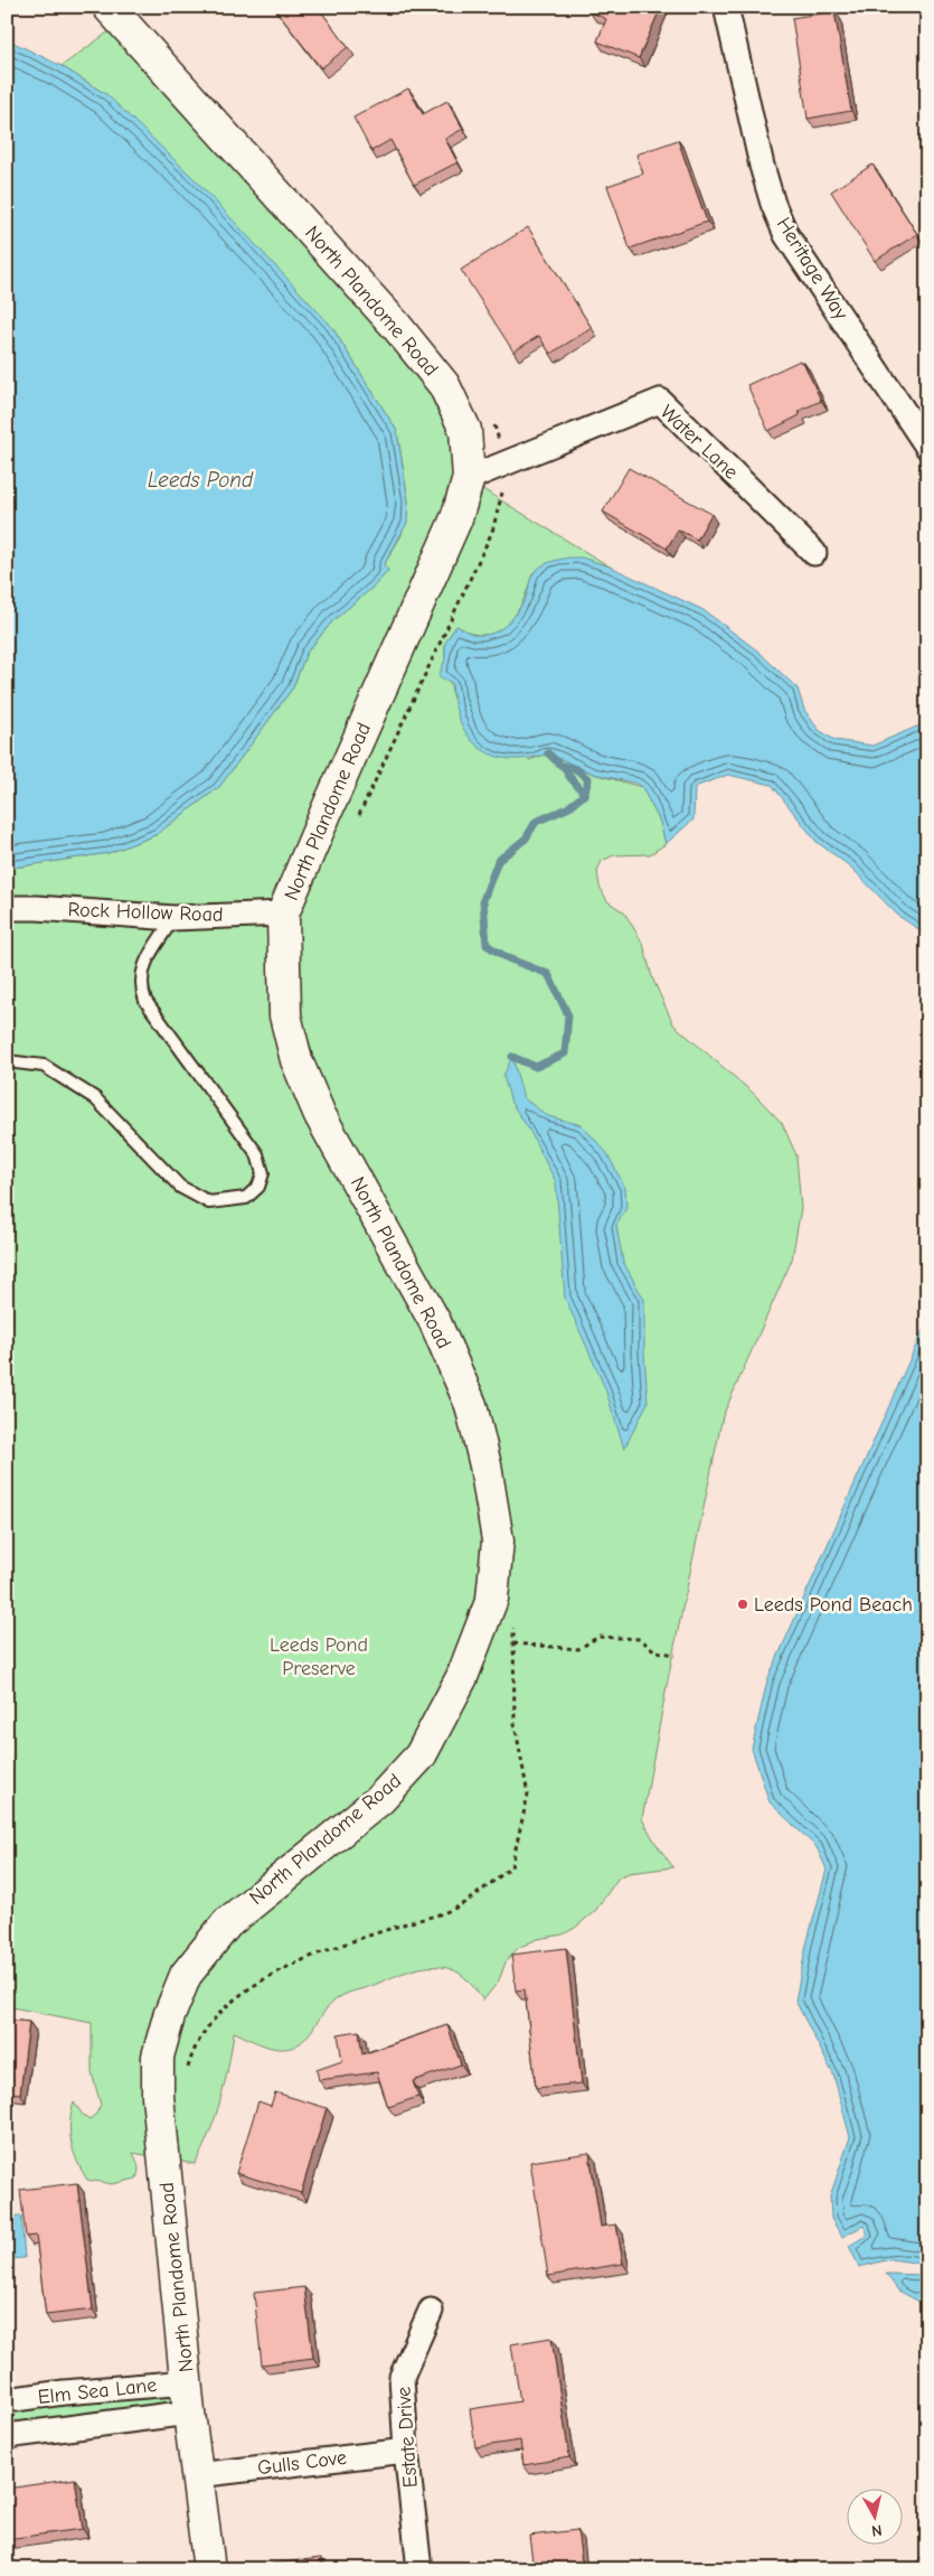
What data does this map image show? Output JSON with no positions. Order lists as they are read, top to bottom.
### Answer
{
  "streets": {
    "main road": ["North Plandome Road"],
    "street": [
      "Heritage Way",
      "Water Lane",
      "Rock Hollow Road",
      "Elm Sea Lane",
      "Estate Drive",
      "Gulls Cove"
    ]
  },
  "crossings": [
    ["North Plandome Road", "Water Lane"],
    ["North Plandome Road", "Rock Hollow Road"],
    ["North Plandome Road", "Elm Sea Lane"],
    ["North Plandome Road", "Gulls Cove"],
    ["Estate Drive", "Gulls Cove"]
  ],
  "water": ["Leeds Pond"],
  "parks": ["Leeds Pond Preserve"],
  "places": ["Leeds Pond Beach"],
  "north": "bottom"
}
